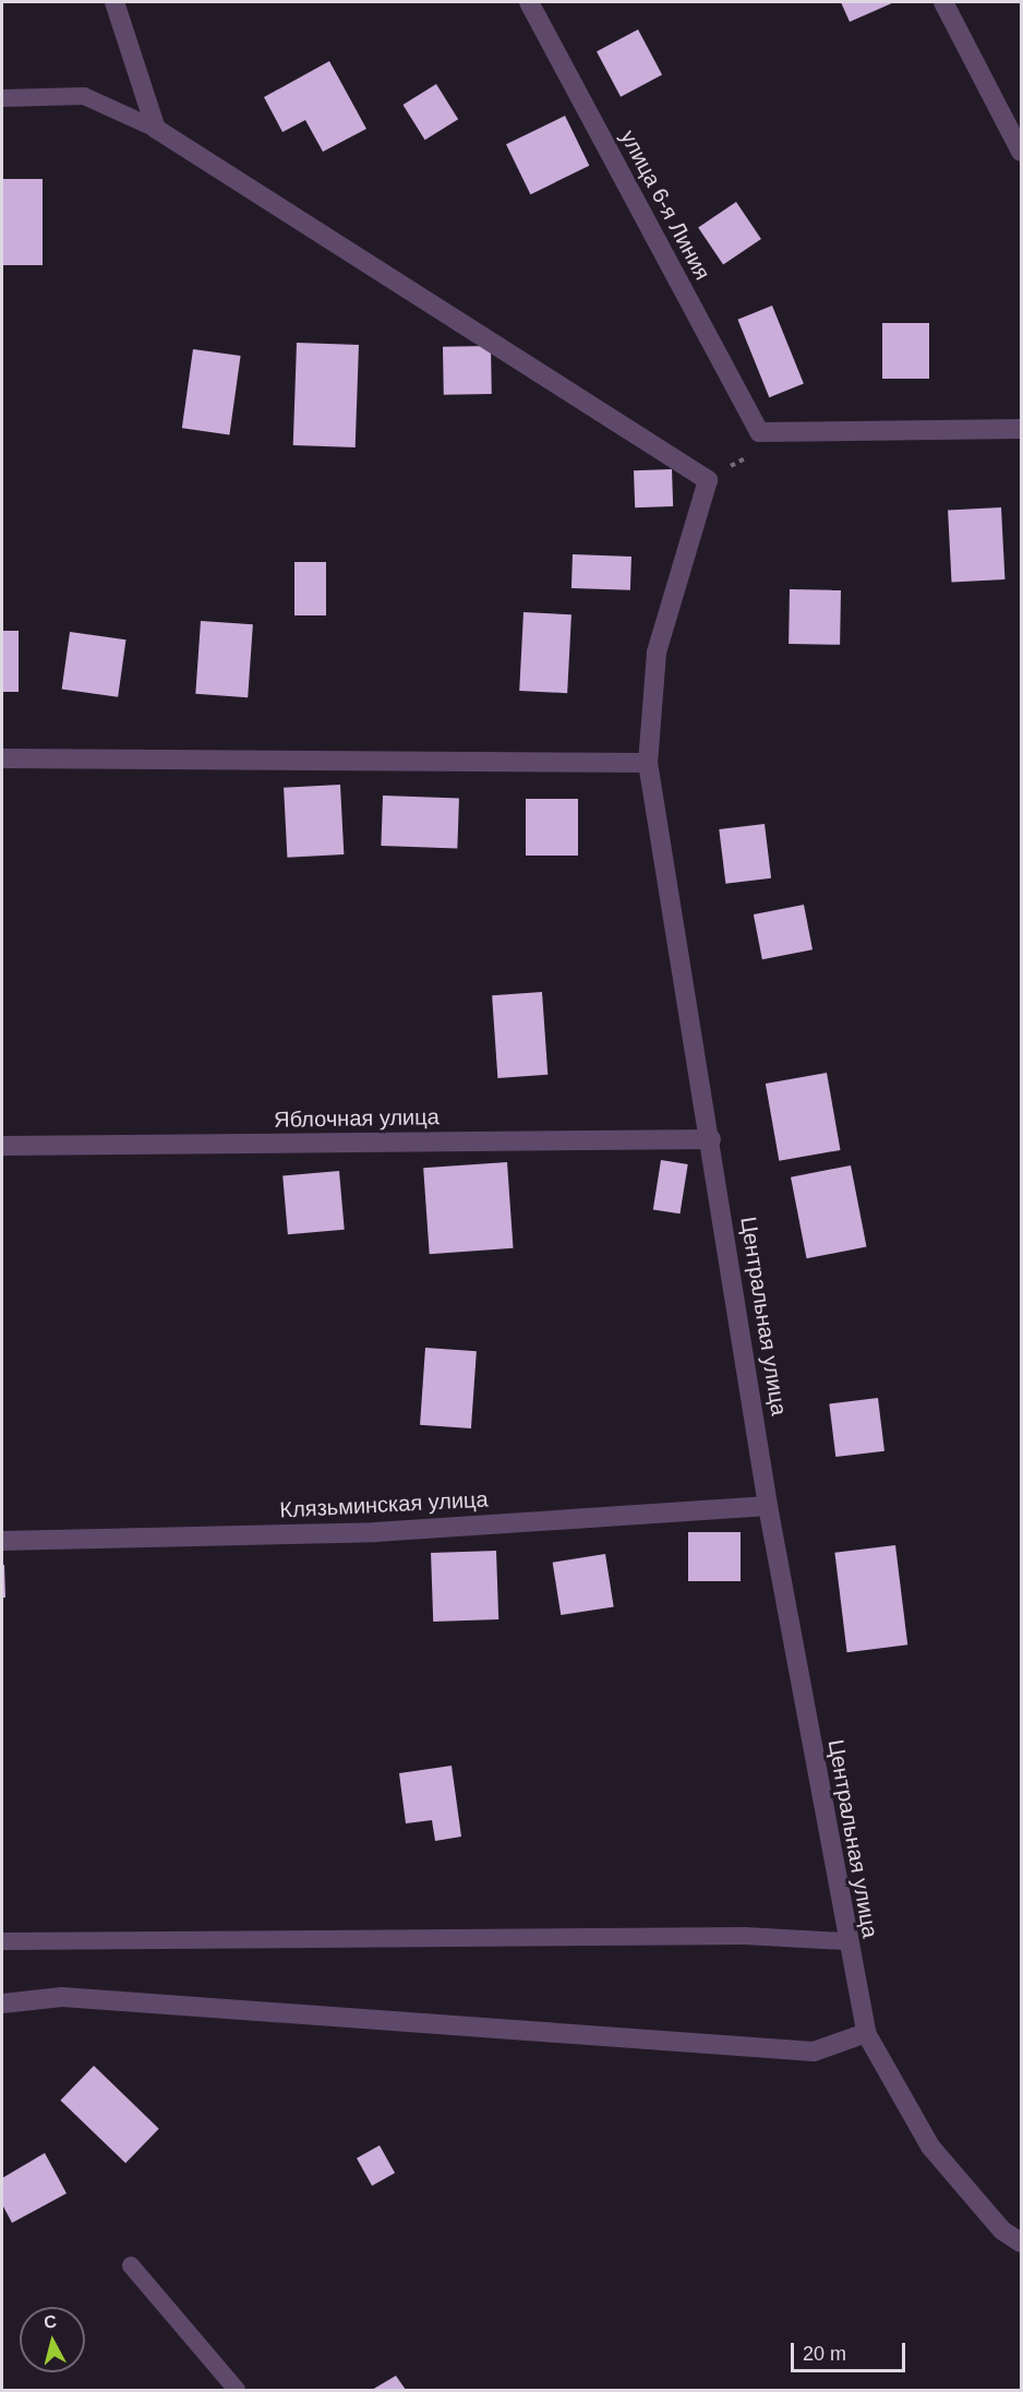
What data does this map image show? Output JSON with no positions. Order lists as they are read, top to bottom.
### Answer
{
  "streets": {
    "street": [
      "улица 6-я Линия",
      "Яблочная улица",
      "Центральная улица",
      "Клязьминская улица"
    ]
  },
  "crossings": [
    ["Яблочная улица", "Центральная улица"],
    ["Центральная улица", "Клязьминская улица"]
  ],
  "scale_bar": "20 m",
  "north": "top"
}
